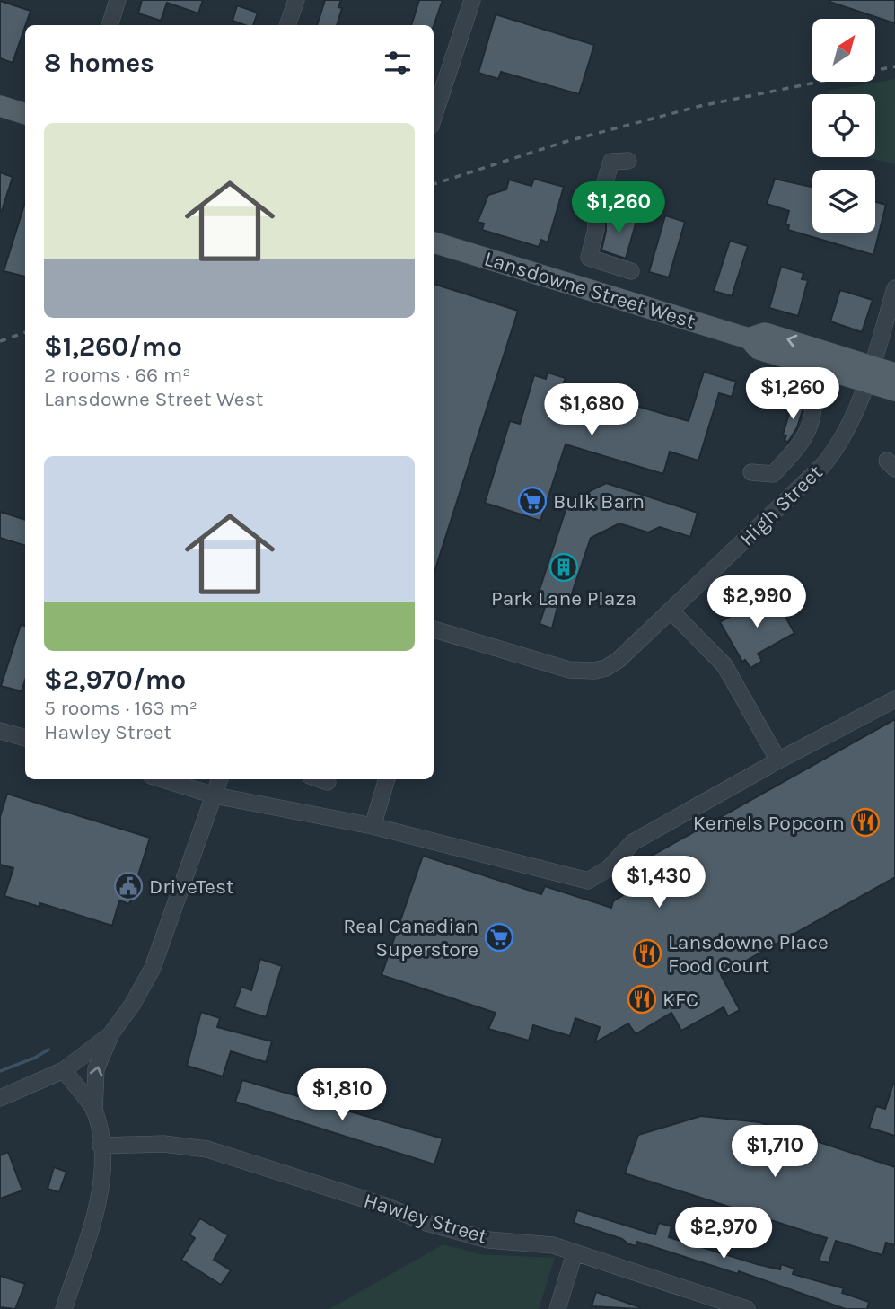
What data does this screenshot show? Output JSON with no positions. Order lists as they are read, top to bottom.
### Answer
{
  "streets": {
    "main road": ["Lansdowne Street West"],
    "street": ["High Street", "Hawley Street"]
  },
  "crossings": [
    ["Lansdowne Street West", "High Street"]
  ],
  "places": {
    "supermarket": ["Bulk Barn", "Real Canadian Superstore"],
    "building": ["Park Lane Plaza"],
    "restaurant": ["Kernels Popcorn", "Lansdowne Place Food Court", "KFC"],
    "public building": ["DriveTest"]
  },
  "north": "top right",
  "page": {
    "heading": "8 homes",
    "list": [
      {
        "name": "$1,260/mo",
        "note": "2 rooms · 66 m² · Lansdowne Street West"
      },
      {
        "name": "$2,970/mo",
        "note": "5 rooms · 163 m² · Hawley Street"
      }
    ],
    "price": [
      "$1,260",
      "$1,260",
      "$1,680",
      "$2,990",
      "$1,430",
      "$1,810",
      "$1,710",
      "$2,970"
    ]
  }
}
